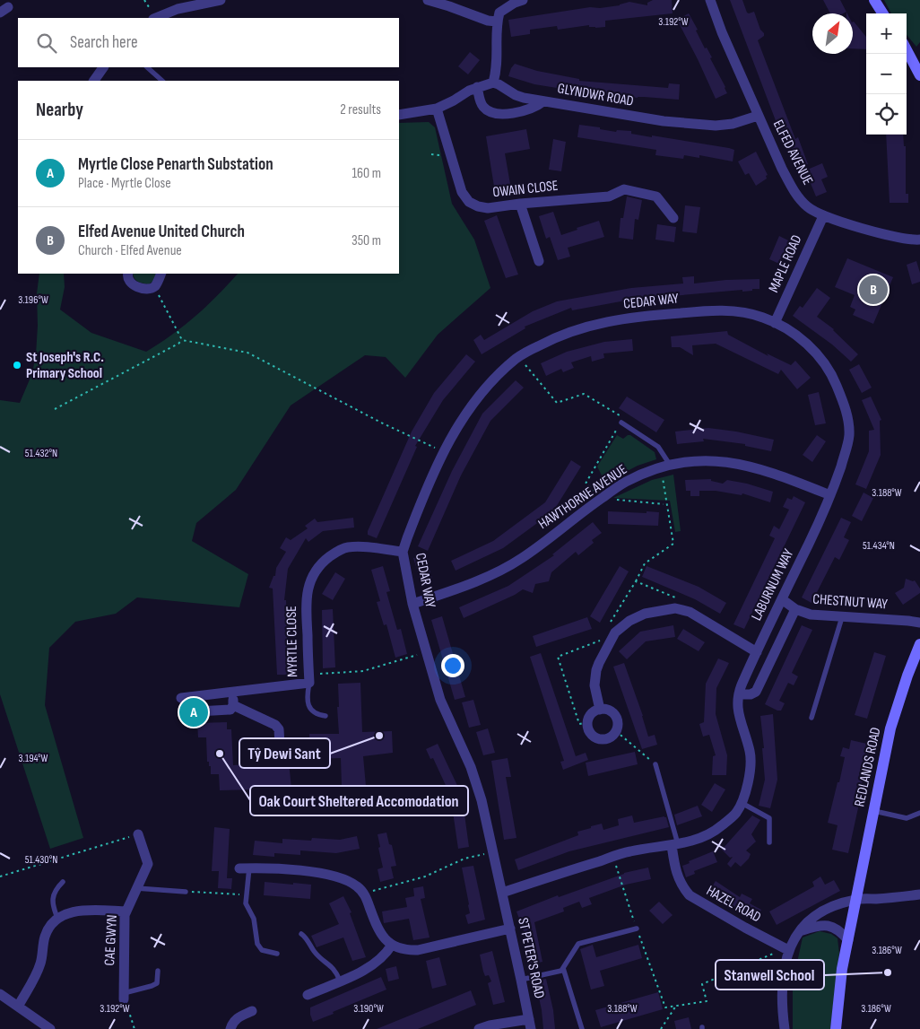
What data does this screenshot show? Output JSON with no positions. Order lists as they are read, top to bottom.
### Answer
{
  "streets": {
    "main road": ["REDLANDS ROAD"],
    "street": [
      "GLYNDWR ROAD",
      "ELFED AVENUE",
      "OWAIN CLOSE",
      "MAPLE ROAD",
      "CEDAR WAY",
      "HAWTHORNE AVENUE",
      "LABURNUM WAY",
      "CHESTNUT WAY",
      "MYRTLE CLOSE",
      "HAZEL ROAD",
      "CAE GWYN",
      "ST PETER'S ROAD"
    ]
  },
  "crossings": [
    ["GLYNDWR ROAD", "ELFED AVENUE"],
    ["ELFED AVENUE", "MAPLE ROAD"],
    ["MAPLE ROAD", "CEDAR WAY"],
    ["MAPLE ROAD", "LABURNUM WAY"],
    ["CEDAR WAY", "HAWTHORNE AVENUE"],
    ["CEDAR WAY", "LABURNUM WAY"],
    ["CEDAR WAY", "MYRTLE CLOSE"],
    ["CEDAR WAY", "ST PETER'S ROAD"],
    ["HAWTHORNE AVENUE", "LABURNUM WAY"],
    ["LABURNUM WAY", "CHESTNUT WAY"],
    ["LABURNUM WAY", "HAZEL ROAD"]
  ],
  "places": [
    "St Joseph's R.C. Primary School",
    "Tŷ Dewi Sant",
    "Oak Court Sheltered Accomodation",
    "Stanwell School"
  ],
  "north": "top right",
  "page": {
    "map_buttons": ["+", "−"],
    "search": "Search here",
    "heading": ["Nearby", "2 results"],
    "list": [
      {
        "mark": "A",
        "name": "Myrtle Close Penarth Substation",
        "note": "Place · Myrtle Close",
        "value": "160 m"
      },
      {
        "mark": "B",
        "name": "Elfed Avenue United Church",
        "note": "Church · Elfed Avenue",
        "value": "350 m"
      }
    ],
    "pins": ["B", "A"]
  },
  "coordinates": [
    "3.192°W",
    "3.196°W",
    "51.432°N",
    "3.188°W",
    "51.434°N",
    "3.194°W",
    "51.430°N",
    "3.186°W",
    "3.190°W"
  ]
}
